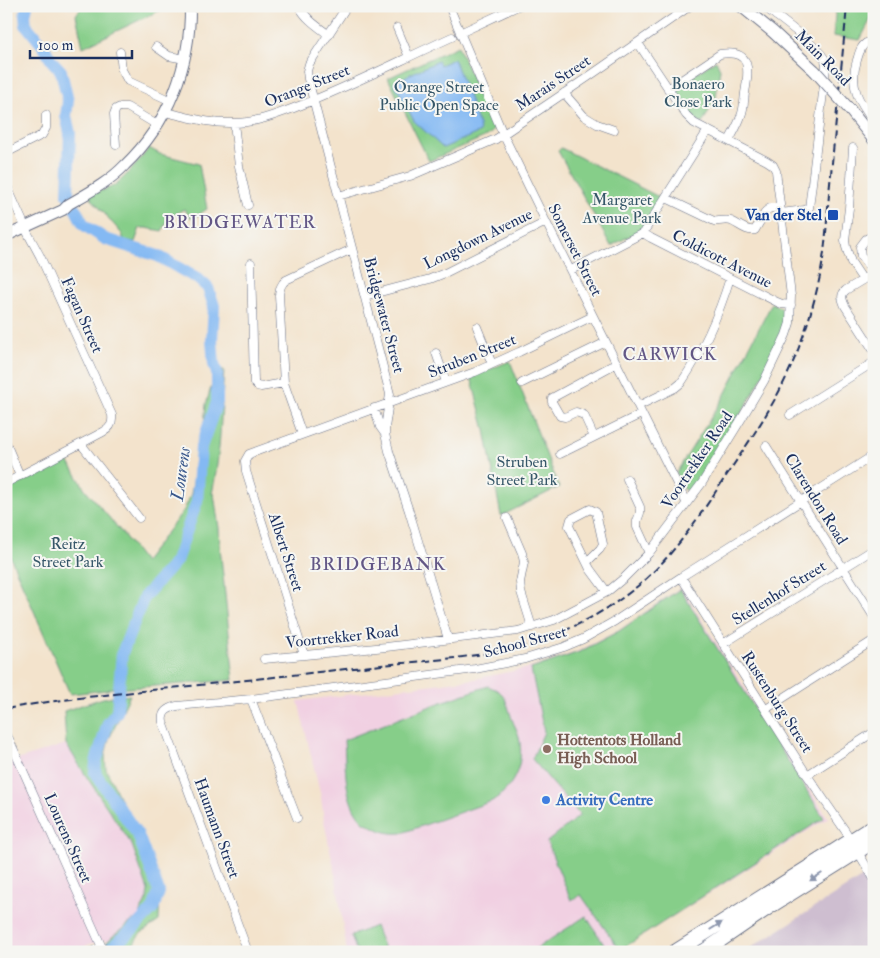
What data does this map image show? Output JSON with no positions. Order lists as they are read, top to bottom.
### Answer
{
  "streets": {
    "main road": ["Main Road"],
    "street": [
      "Marais Street",
      "Orange Street",
      "Longdown Avenue",
      "Somerset Street",
      "Coldicott Avenue",
      "Fagan Street",
      "Bridgewater Street",
      "Struben Street",
      "Voortrekker Road",
      "Clarendon Road",
      "Albert Street",
      "Stellenhof Street",
      "School Street",
      "Rustenburg Street",
      "Haumann Street",
      "Lourens Street"
    ]
  },
  "crossings": [
    ["Marais Street", "Somerset Street"],
    ["Marais Street", "Bridgewater Street"],
    ["Marais Street", "Voortrekker Road"],
    ["Orange Street", "Bridgewater Street"],
    ["Longdown Avenue", "Somerset Street"],
    ["Longdown Avenue", "Bridgewater Street"],
    ["Somerset Street", "Struben Street"],
    ["Somerset Street", "Voortrekker Road"],
    ["Coldicott Avenue", "Voortrekker Road"],
    ["Bridgewater Street", "Struben Street"],
    ["Bridgewater Street", "Voortrekker Road"],
    ["Struben Street", "Albert Street"],
    ["Voortrekker Road", "Albert Street"],
    ["Clarendon Road", "Stellenhof Street"],
    ["Clarendon Road", "School Street"],
    ["Stellenhof Street", "Rustenburg Street"],
    ["School Street", "Rustenburg Street"],
    ["School Street", "Haumann Street"]
  ],
  "districts": ["BRIDGEWATER", "CARWICK", "BRIDGEBANK"],
  "water": ["Lourens"],
  "parks": [
    "Bonaero Close Park",
    "Orange Street Public Open Space",
    "Margaret Avenue Park",
    "Struben Street Park",
    "Reitz Street Park"
  ],
  "places": {
    "transit": ["Van der Stel"],
    "other": ["Hottentots Holland High School", "Activity Centre"]
  },
  "scale_bar": "100 m"
}
